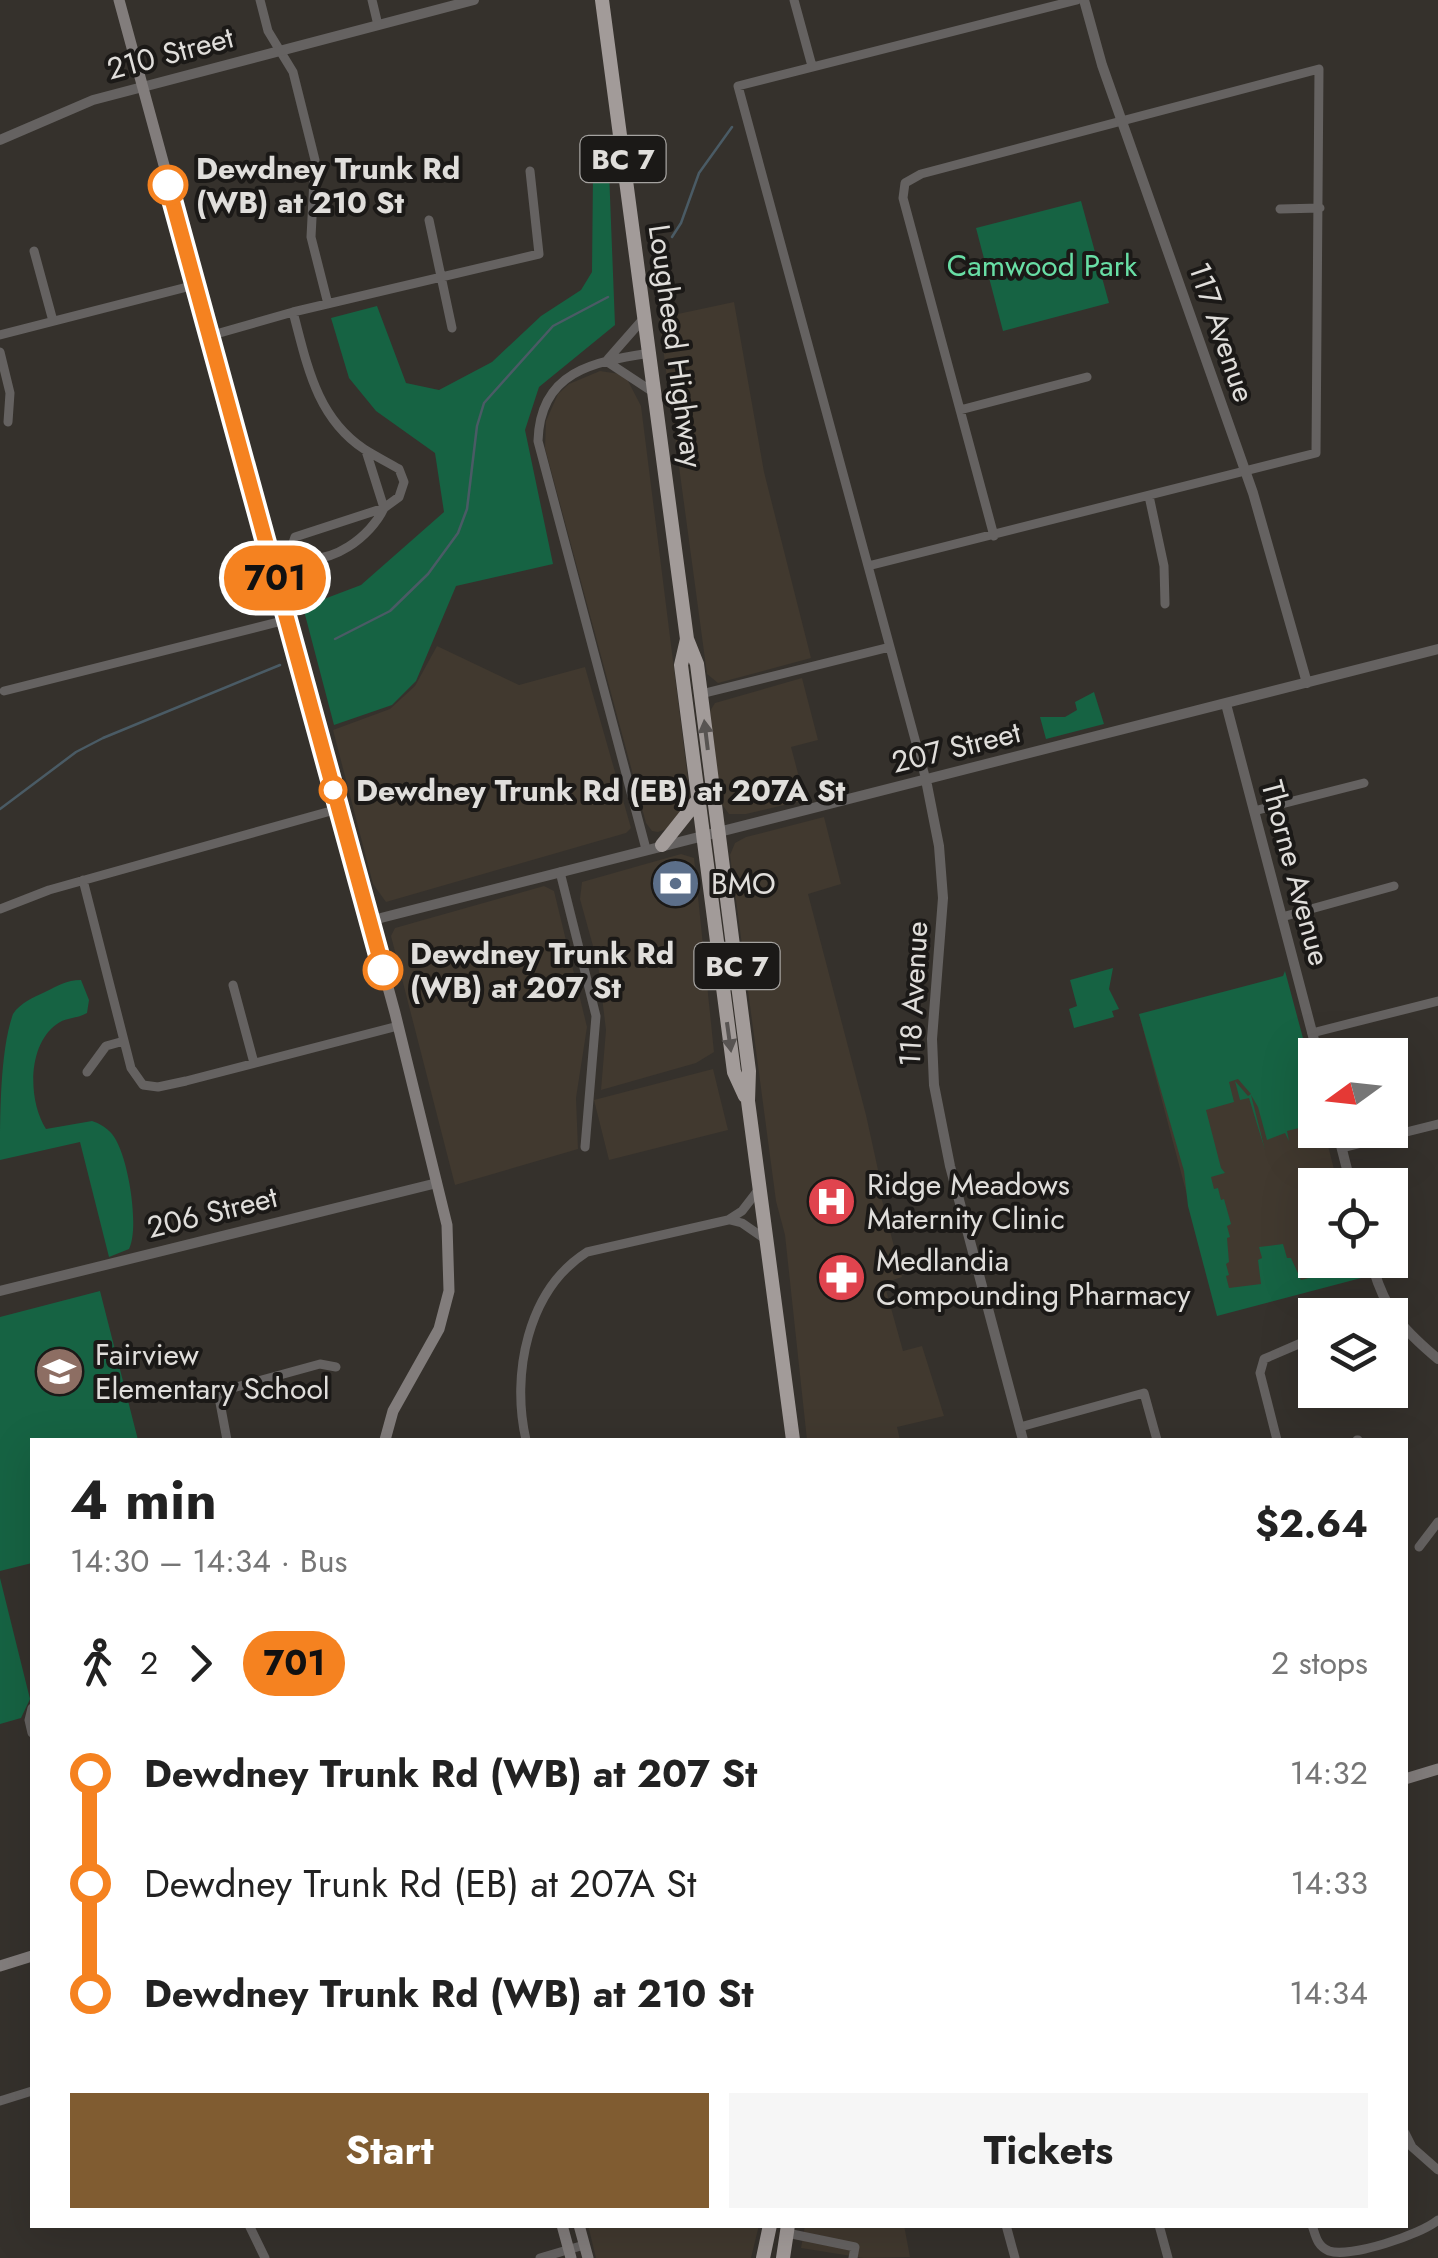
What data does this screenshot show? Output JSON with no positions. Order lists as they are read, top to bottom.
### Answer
{
  "streets": {
    "highway": ["BC 7", "Lougheed Highway"],
    "street": [
      "210 Street",
      "117 Avenue",
      "207 Street",
      "Thorne Avenue",
      "118 Avenue",
      "206 Street"
    ]
  },
  "crossings": [
    ["117 Avenue", "207 Street"],
    ["Lougheed Highway", "207 Street"],
    ["207 Street", "Thorne Avenue"],
    ["207 Street", "118 Avenue"]
  ],
  "parks": ["Camwood Park"],
  "places": {
    "other": ["Dewdney Trunk Rd (WB) at 210 St", "Dewdney Trunk Rd (EB) at 207A St", "Dewdney Trunk Rd (WB) at 207 St"],
    "bank": ["BMO"],
    "hospital": ["Ridge Meadows Maternity Clinic"],
    "pharmacy": ["Medlandia Compounding Pharmacy"],
    "school or university": ["Fairview Elementary School"]
  },
  "lines": ["bus line 701"],
  "north": "left",
  "page": {
    "on_map": "701",
    "heading": ["4 min", "14:30 – 14:34 · Bus", "$2.64"],
    "legs": ["2", "701", "2 stops"],
    "list": [
      {
        "name": "Dewdney Trunk Rd (WB) at 207 St",
        "value": "14:32"
      },
      {
        "name": "Dewdney Trunk Rd (EB) at 207A St",
        "value": "14:33"
      },
      {
        "name": "Dewdney Trunk Rd (WB) at 210 St",
        "value": "14:34"
      }
    ],
    "buttons": ["Start", "Tickets"]
  }
}
